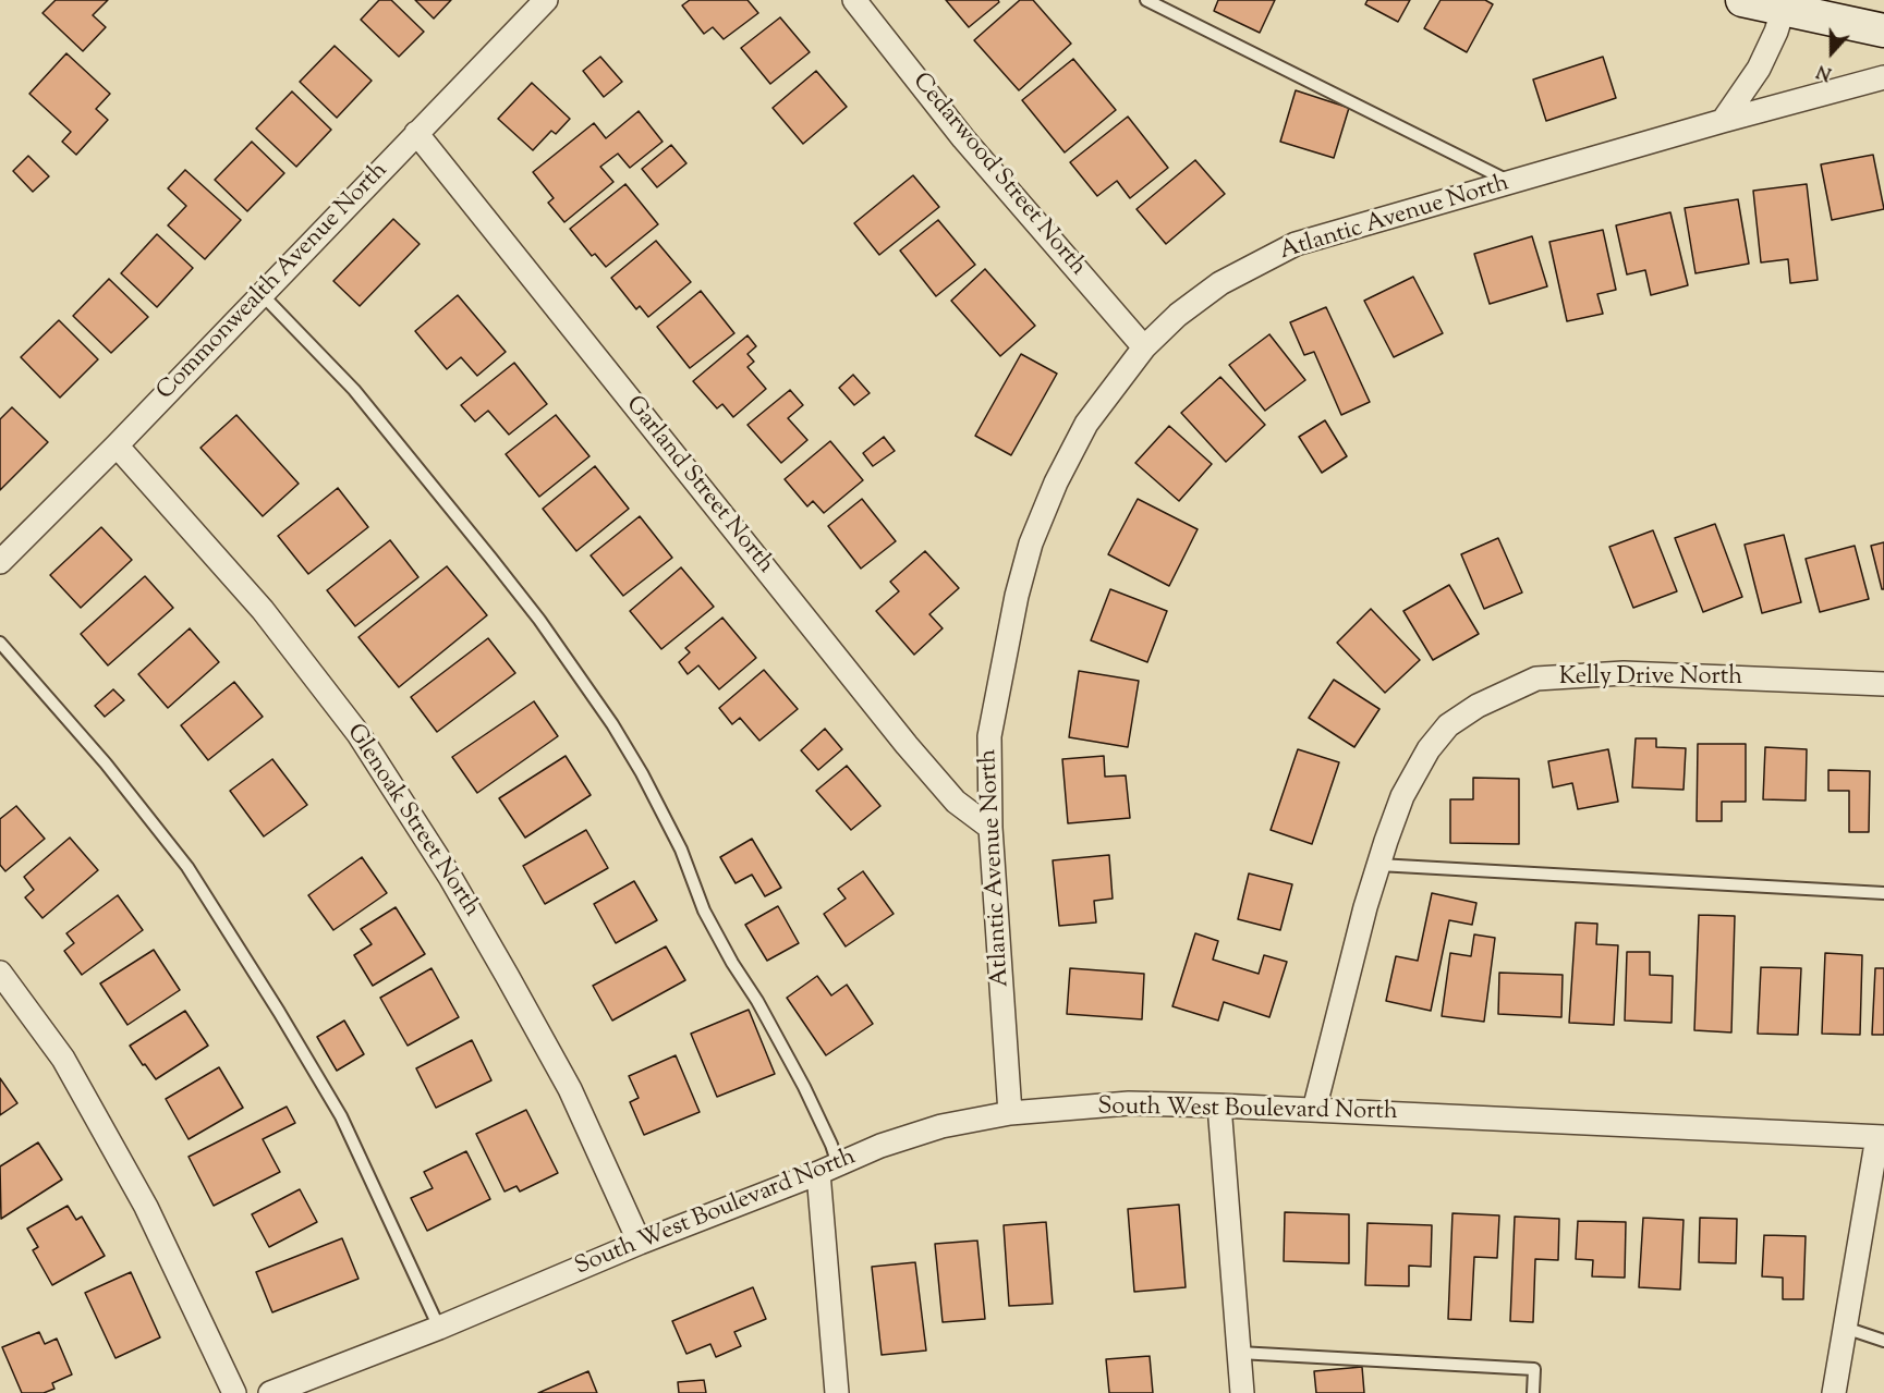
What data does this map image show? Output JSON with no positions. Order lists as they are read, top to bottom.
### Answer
{
  "streets": {
    "street": [
      "Cedarwood Street North",
      "Atlantic Avenue North",
      "Commonwealth Avenue North",
      "Garland Street North",
      "Kelly Drive North",
      "Glenoak Street North",
      "South West Boulevard North"
    ]
  },
  "crossings": [
    ["Cedarwood Street North", "Atlantic Avenue North"],
    ["Atlantic Avenue North", "Garland Street North"],
    ["Atlantic Avenue North", "South West Boulevard North"],
    ["Commonwealth Avenue North", "Garland Street North"],
    ["Commonwealth Avenue North", "Glenoak Street North"],
    ["Kelly Drive North", "South West Boulevard North"],
    ["Glenoak Street North", "South West Boulevard North"]
  ],
  "north": "bottom"
}
